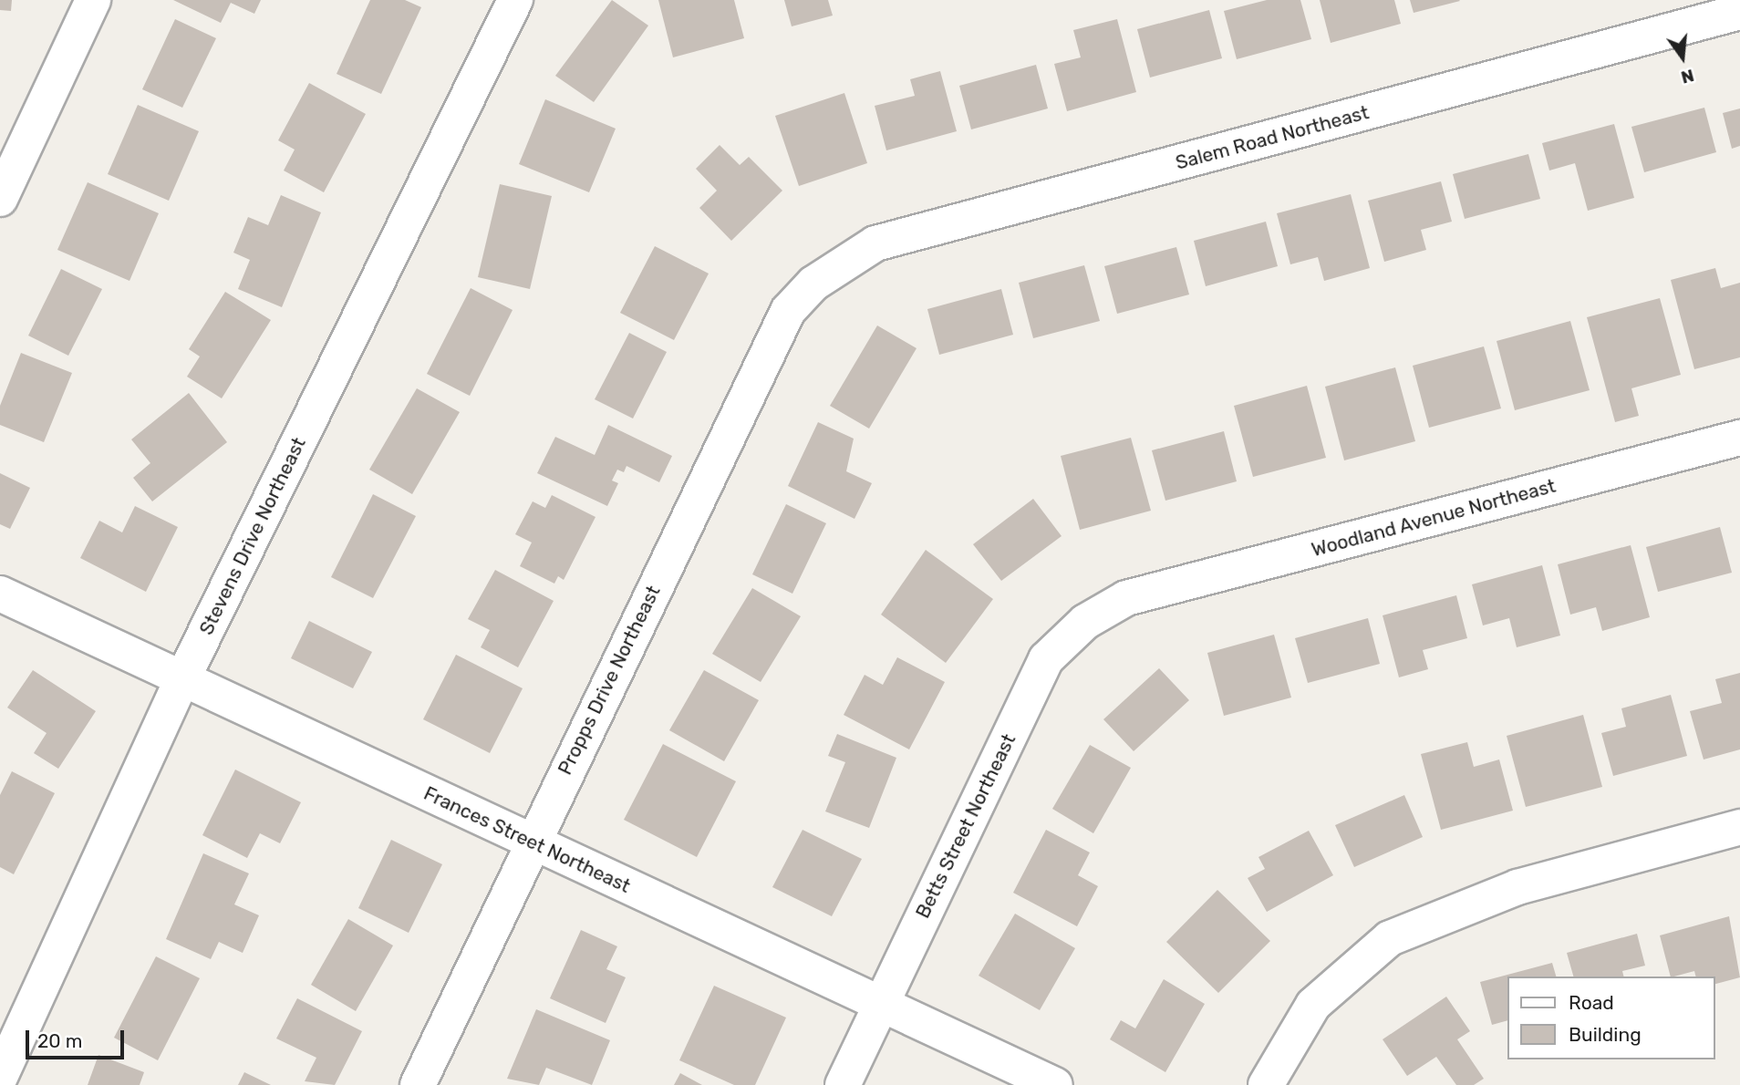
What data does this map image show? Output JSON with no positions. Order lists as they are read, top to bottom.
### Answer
{
  "streets": {
    "street": [
      "Salem Road Northeast",
      "Woodland Avenue Northeast",
      "Stevens Drive Northeast",
      "Propps Drive Northeast",
      "Betts Street Northeast",
      "Frances Street Northeast"
    ]
  },
  "crossings": [
    ["Salem Road Northeast", "Propps Drive Northeast"],
    ["Woodland Avenue Northeast", "Betts Street Northeast"],
    ["Stevens Drive Northeast", "Frances Street Northeast"],
    ["Propps Drive Northeast", "Frances Street Northeast"],
    ["Betts Street Northeast", "Frances Street Northeast"]
  ],
  "legend": ["Road", "Building"],
  "scale_bar": "20 m",
  "north": "bottom"
}
